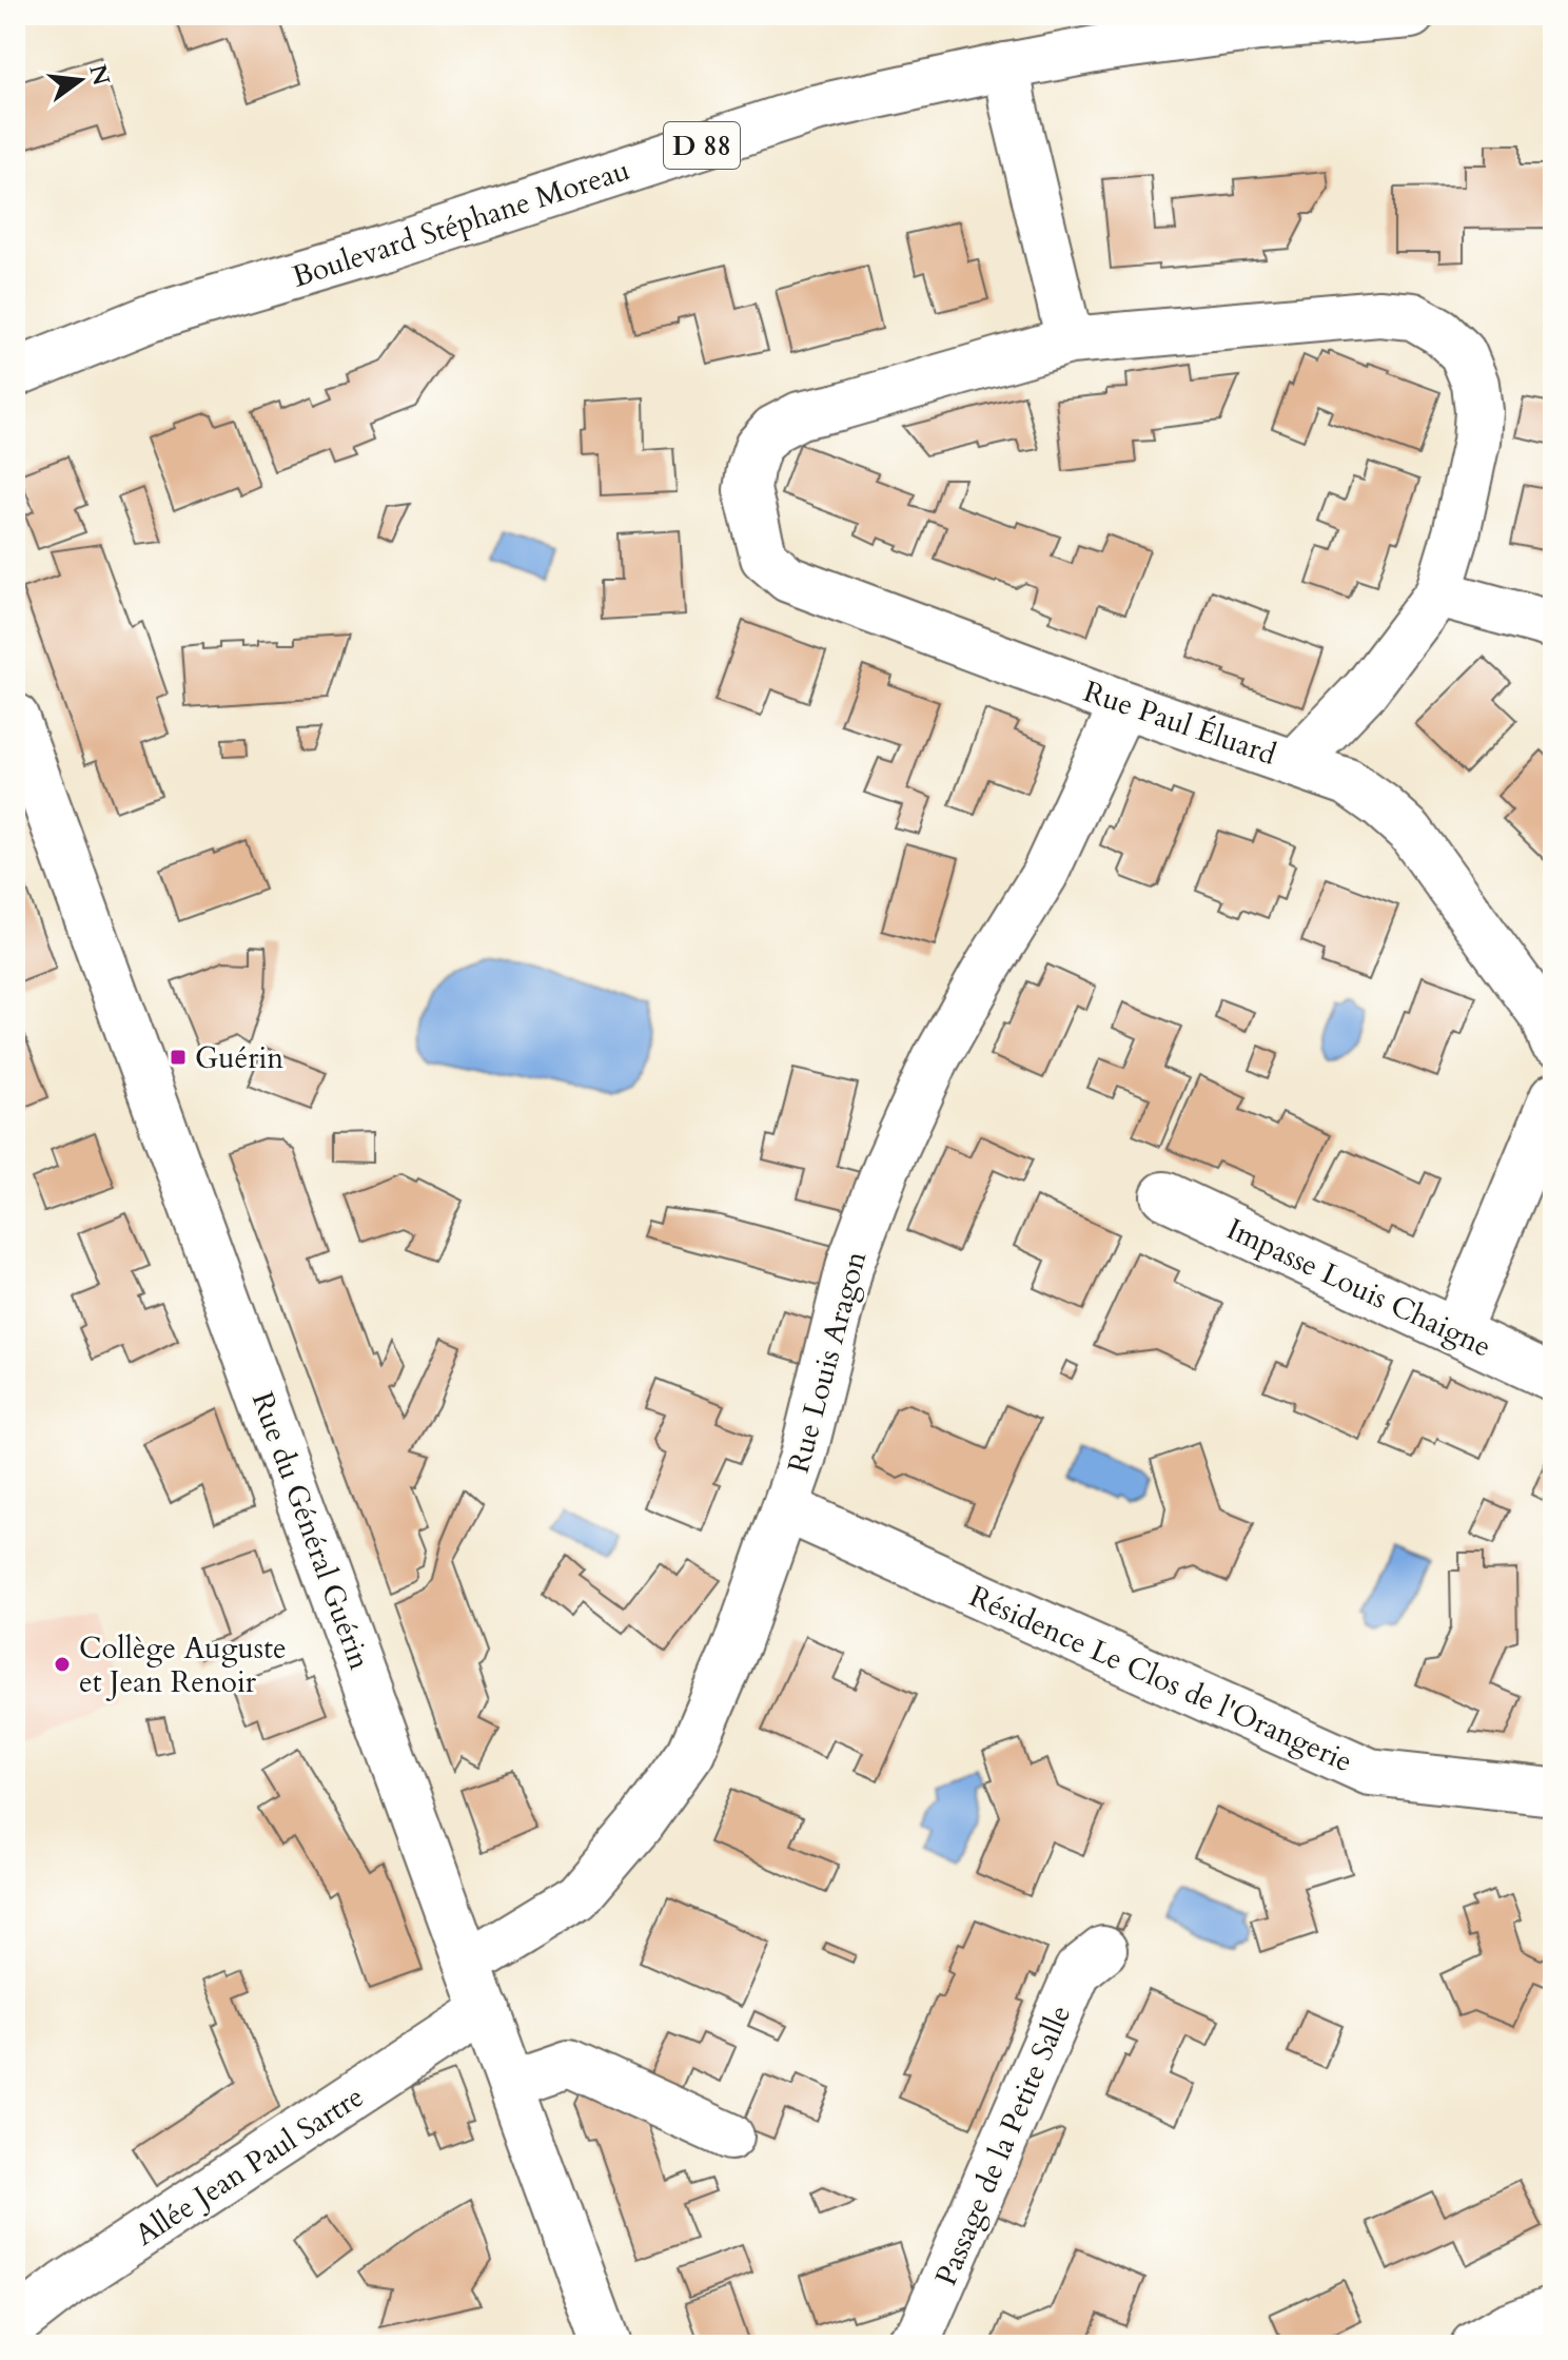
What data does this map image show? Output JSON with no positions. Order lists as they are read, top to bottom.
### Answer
{
  "streets": {
    "street": [
      "D 88",
      "Boulevard Stéphane Moreau",
      "Rue Paul Éluard",
      "Impasse Louis Chaigne",
      "Rue Louis Aragon",
      "Rue du Général Guérin",
      "Résidence Le Clos de l'Orangerie",
      "Passage de la Petite Salle",
      "Allée Jean Paul Sartre"
    ]
  },
  "crossings": [
    ["Rue Paul Éluard", "Rue Louis Aragon"],
    ["Rue Louis Aragon", "Rue du Général Guérin"],
    ["Rue Louis Aragon", "Résidence Le Clos de l'Orangerie"],
    ["Rue du Général Guérin", "Allée Jean Paul Sartre"]
  ],
  "places": {
    "transit": ["Guérin"],
    "other": ["Collège Auguste et Jean Renoir"]
  },
  "north": "right"
}
